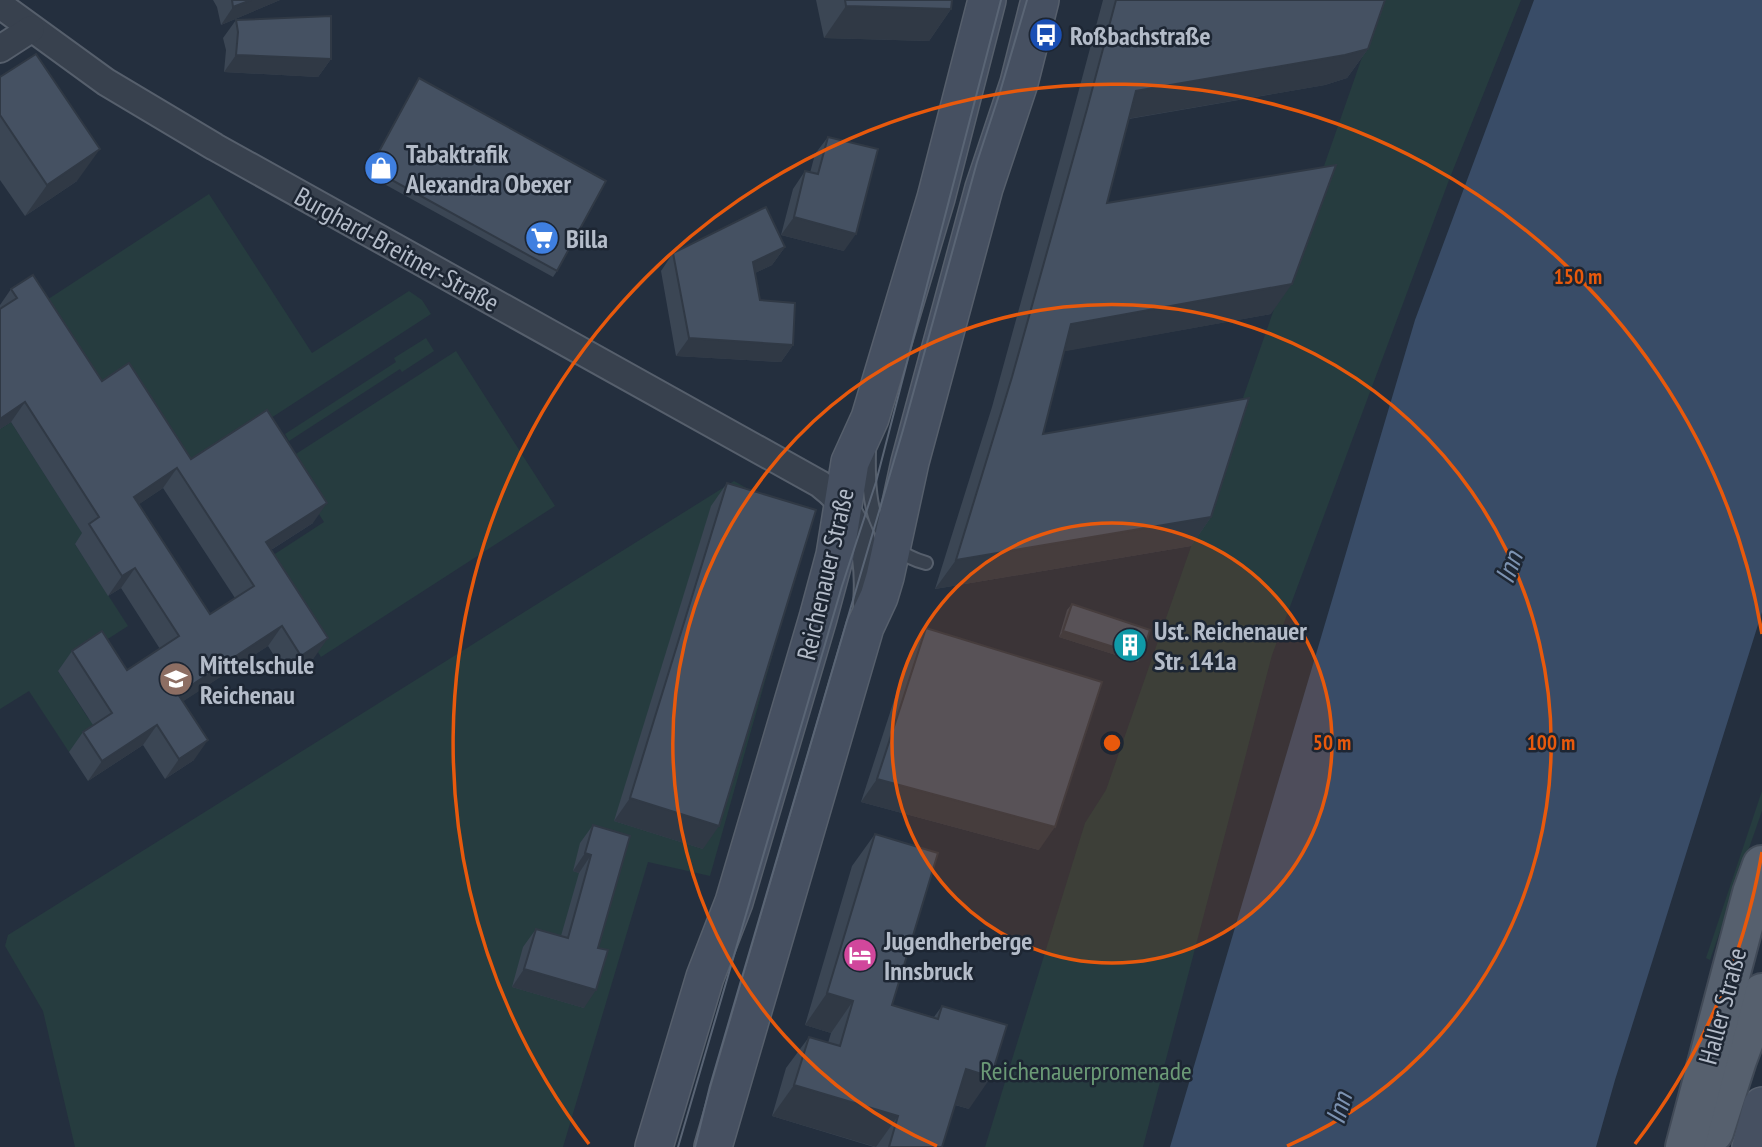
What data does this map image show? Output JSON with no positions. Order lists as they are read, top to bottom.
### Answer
{
  "streets": {
    "main road": ["Haller Straße"],
    "street": ["Burghard-Breitner-Straße", "Reichenauer Straße"]
  },
  "crossings": [
    ["Burghard-Breitner-Straße", "Reichenauer Straße"]
  ],
  "water": ["Inn"],
  "parks": ["Reichenauerpromenade"],
  "places": {
    "bus stop": ["Roßbachstraße"],
    "shop": ["Tabaktrafik Alexandra Obexer"],
    "supermarket": ["Billa"],
    "building": ["Ust. Reichenauer Str. 141a"],
    "school or university": ["Mittelschule Reichenau"],
    "hotel": ["Jugendherberge Innsbruck"]
  },
  "rings": ["150 m", "50 m", "100 m"]
}
